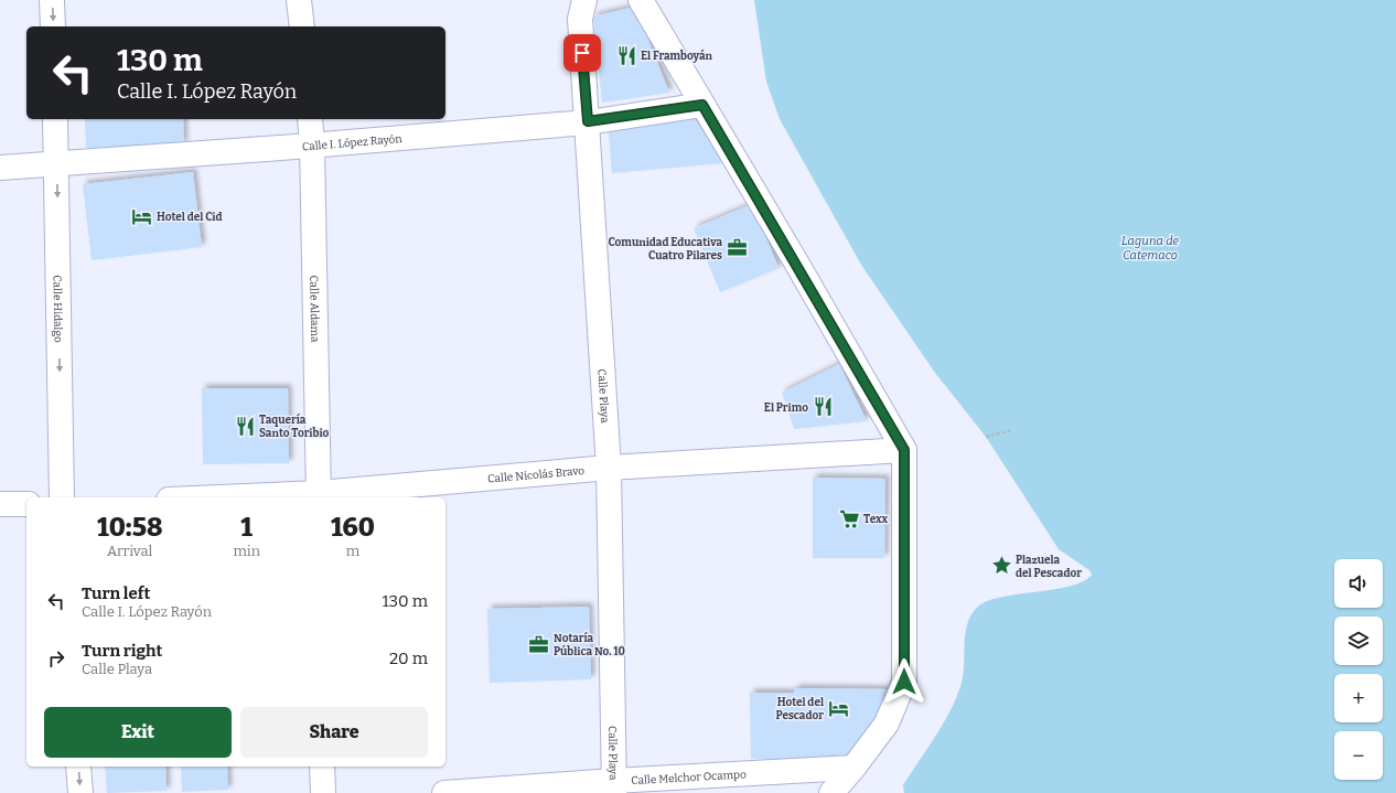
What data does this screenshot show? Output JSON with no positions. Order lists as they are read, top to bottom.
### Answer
{
  "streets": {
    "street": [
      "Calle I. López Rayón",
      "Calle Hidalgo",
      "Calle Aldama",
      "Calle Playa",
      "Calle Nicolás Bravo",
      "Calle Melchor Ocampo"
    ]
  },
  "crossings": [
    ["Calle I. López Rayón", "Calle Hidalgo"],
    ["Calle I. López Rayón", "Calle Aldama"],
    ["Calle I. López Rayón", "Calle Playa"],
    ["Calle Aldama", "Calle Nicolás Bravo"],
    ["Calle Playa", "Calle Nicolás Bravo"],
    ["Calle Playa", "Calle Melchor Ocampo"]
  ],
  "one_way": ["Calle Hidalgo"],
  "water": ["Laguna de Catemaco"],
  "places": {
    "restaurant": ["El Framboyán", "El Primo", "Taquería Santo Toribio"],
    "hotel": ["Hotel del Cid", "Hotel del Pescador"],
    "office": ["Comunidad Educativa Cuatro Pilares", "Notaría Pública No. 10"],
    "supermarket": ["Texx"],
    "place": ["Plazuela del Pescador"]
  },
  "page": {
    "turn": ["130 m", "Calle I. López Rayón"],
    "eta": [
      "10:58",
      "Arrival",
      "1",
      "min",
      "160",
      "m"
    ],
    "map_buttons": ["+", "−"],
    "list": [
      {
        "name": "Turn left",
        "note": "Calle I. López Rayón",
        "value": "130 m"
      },
      {
        "name": "Turn right",
        "note": "Calle Playa",
        "value": "20 m"
      }
    ],
    "buttons": ["Exit", "Share"]
  }
}
